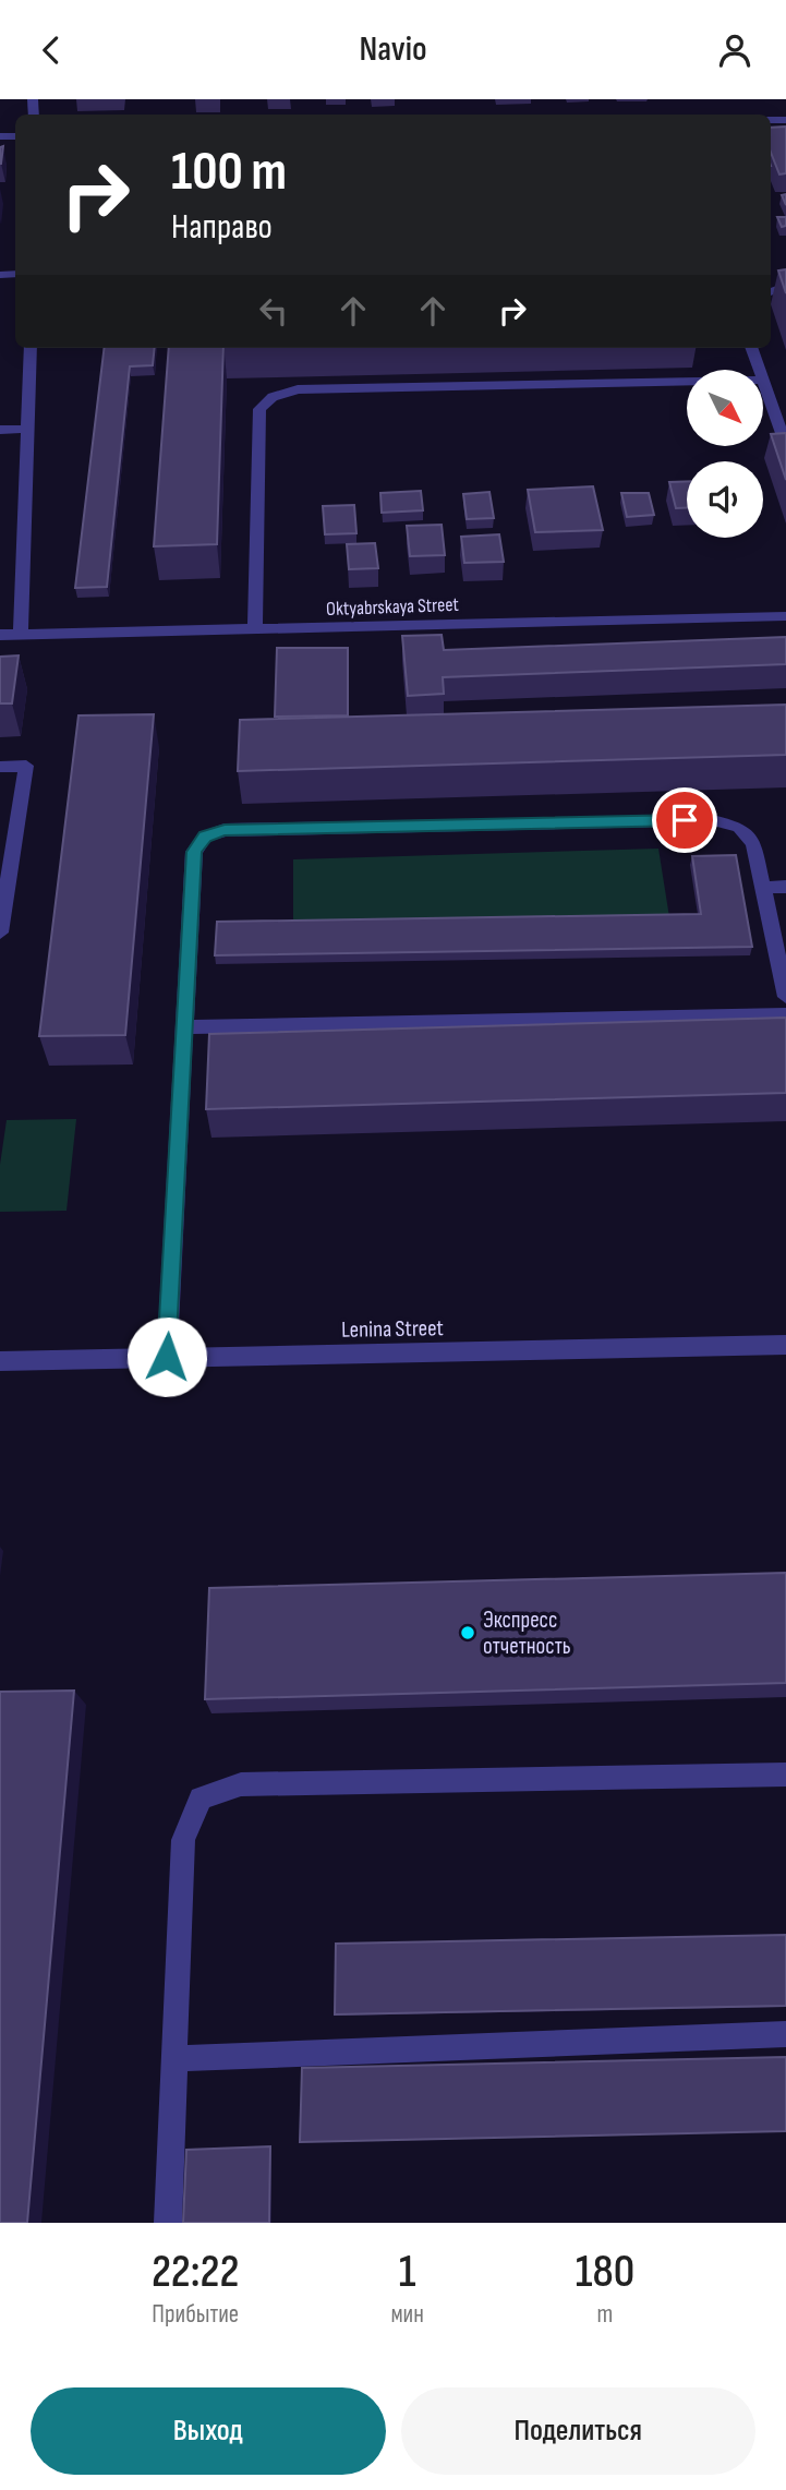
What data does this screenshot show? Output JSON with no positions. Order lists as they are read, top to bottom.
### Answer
{
  "streets": {
    "street": ["Oktyabrskaya Street", "Lenina Street"]
  },
  "places": ["Экспресс отчетность"],
  "north": "bottom right",
  "page": {
    "header": "Navio",
    "turn": ["100 m", "Направо"],
    "eta": [
      "22:22",
      "Прибытие",
      "1",
      "мин",
      "180",
      "m"
    ],
    "buttons": ["Выход", "Поделиться"]
  }
}
